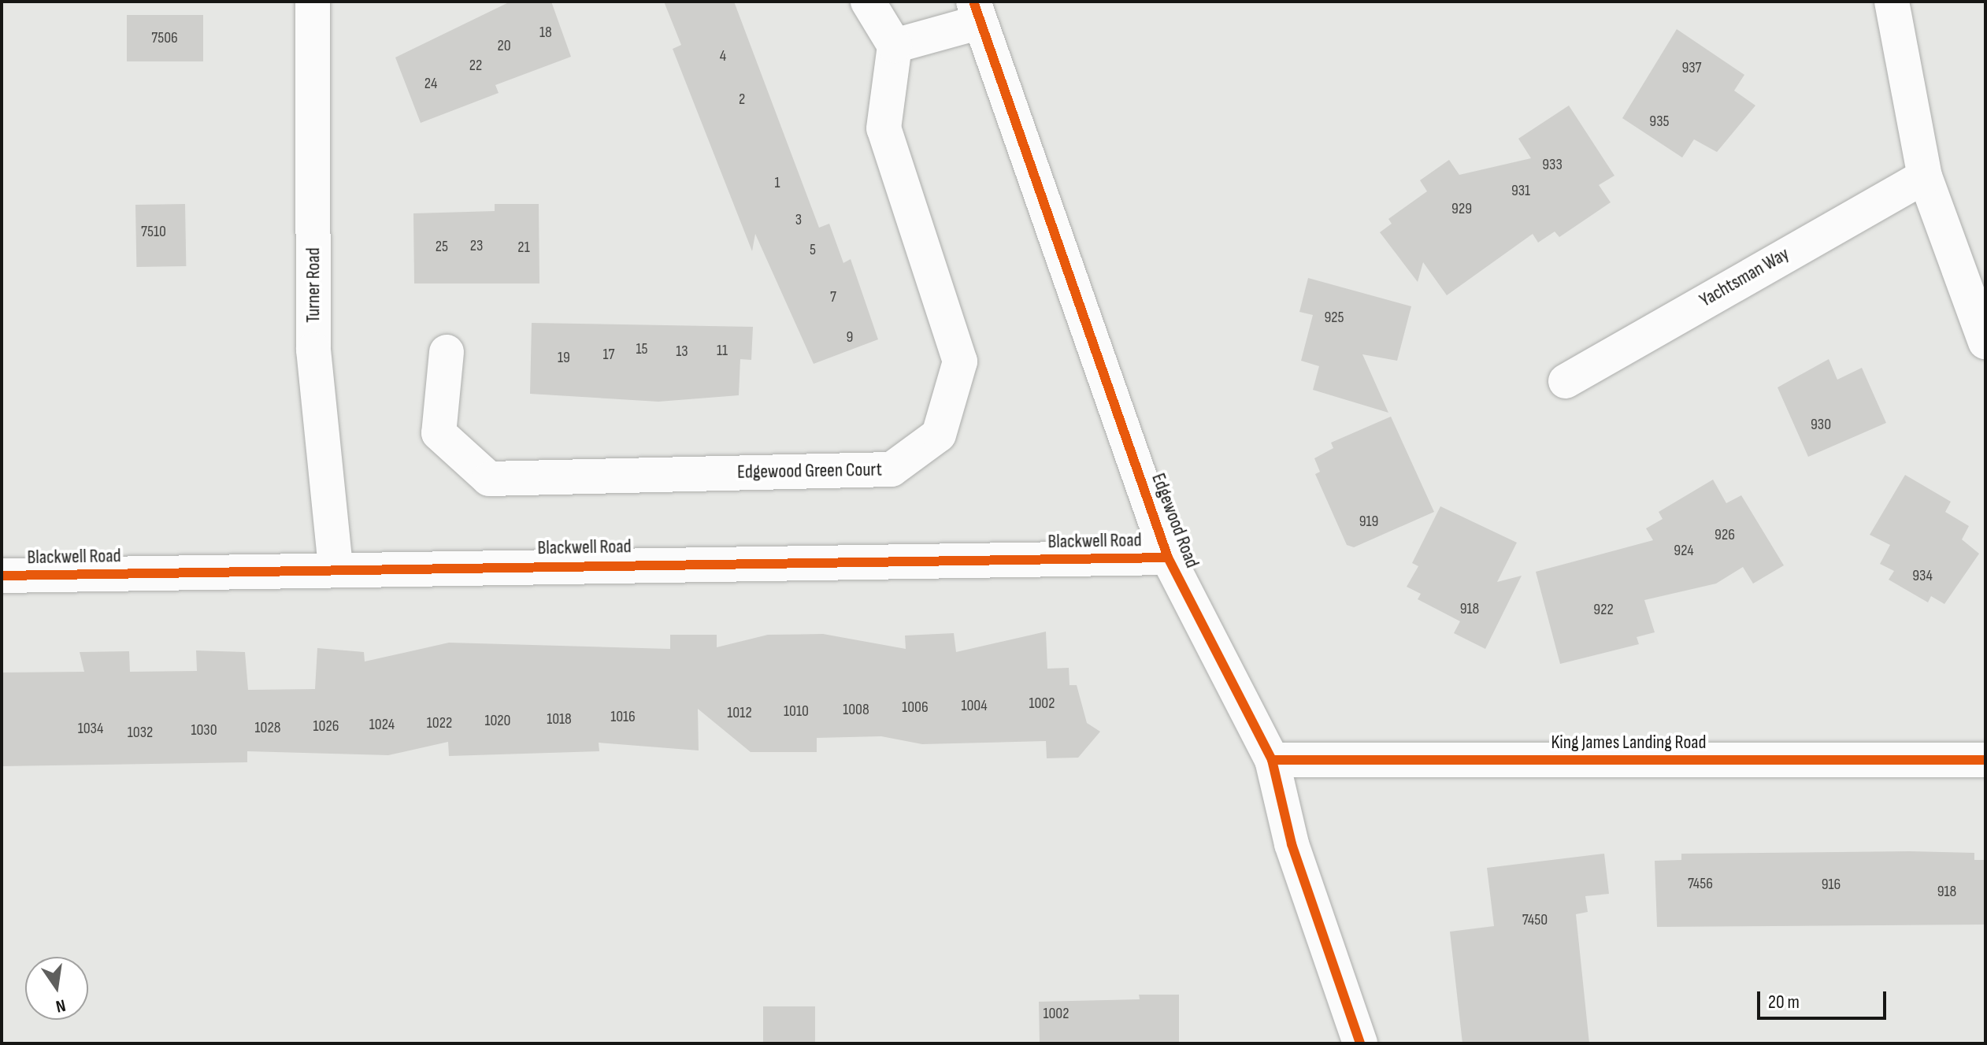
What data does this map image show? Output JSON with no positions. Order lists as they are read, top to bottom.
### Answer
{
  "streets": {
    "street": [
      "Yachtsman Way",
      "Turner Road",
      "Edgewood Green Court",
      "Edgewood Road",
      "Blackwell Road",
      "King James Landing Road"
    ]
  },
  "crossings": [
    ["Turner Road", "Blackwell Road"],
    ["Edgewood Road", "Blackwell Road"],
    ["Edgewood Road", "King James Landing Road"]
  ],
  "house_numbers": [
    "18",
    "7506",
    "20",
    "4",
    "22",
    "937",
    "24",
    "2",
    "935",
    "933",
    "1",
    "931",
    "929",
    "3",
    "7510",
    "23",
    "25",
    "21",
    "5",
    "7",
    "925",
    "9",
    "15",
    "11",
    "13",
    "17",
    "19",
    "930",
    "919",
    "926",
    "924",
    "934",
    "918",
    "922",
    "1002",
    "1004",
    "1006",
    "1008",
    "1010",
    "1012",
    "1016",
    "1018",
    "1020",
    "1022",
    "1024",
    "1026",
    "1028",
    "1034",
    "1030",
    "1032",
    "7456",
    "916",
    "918",
    "7450",
    "1002"
  ],
  "scale_bar": "20 m",
  "north": "bottom"
}
